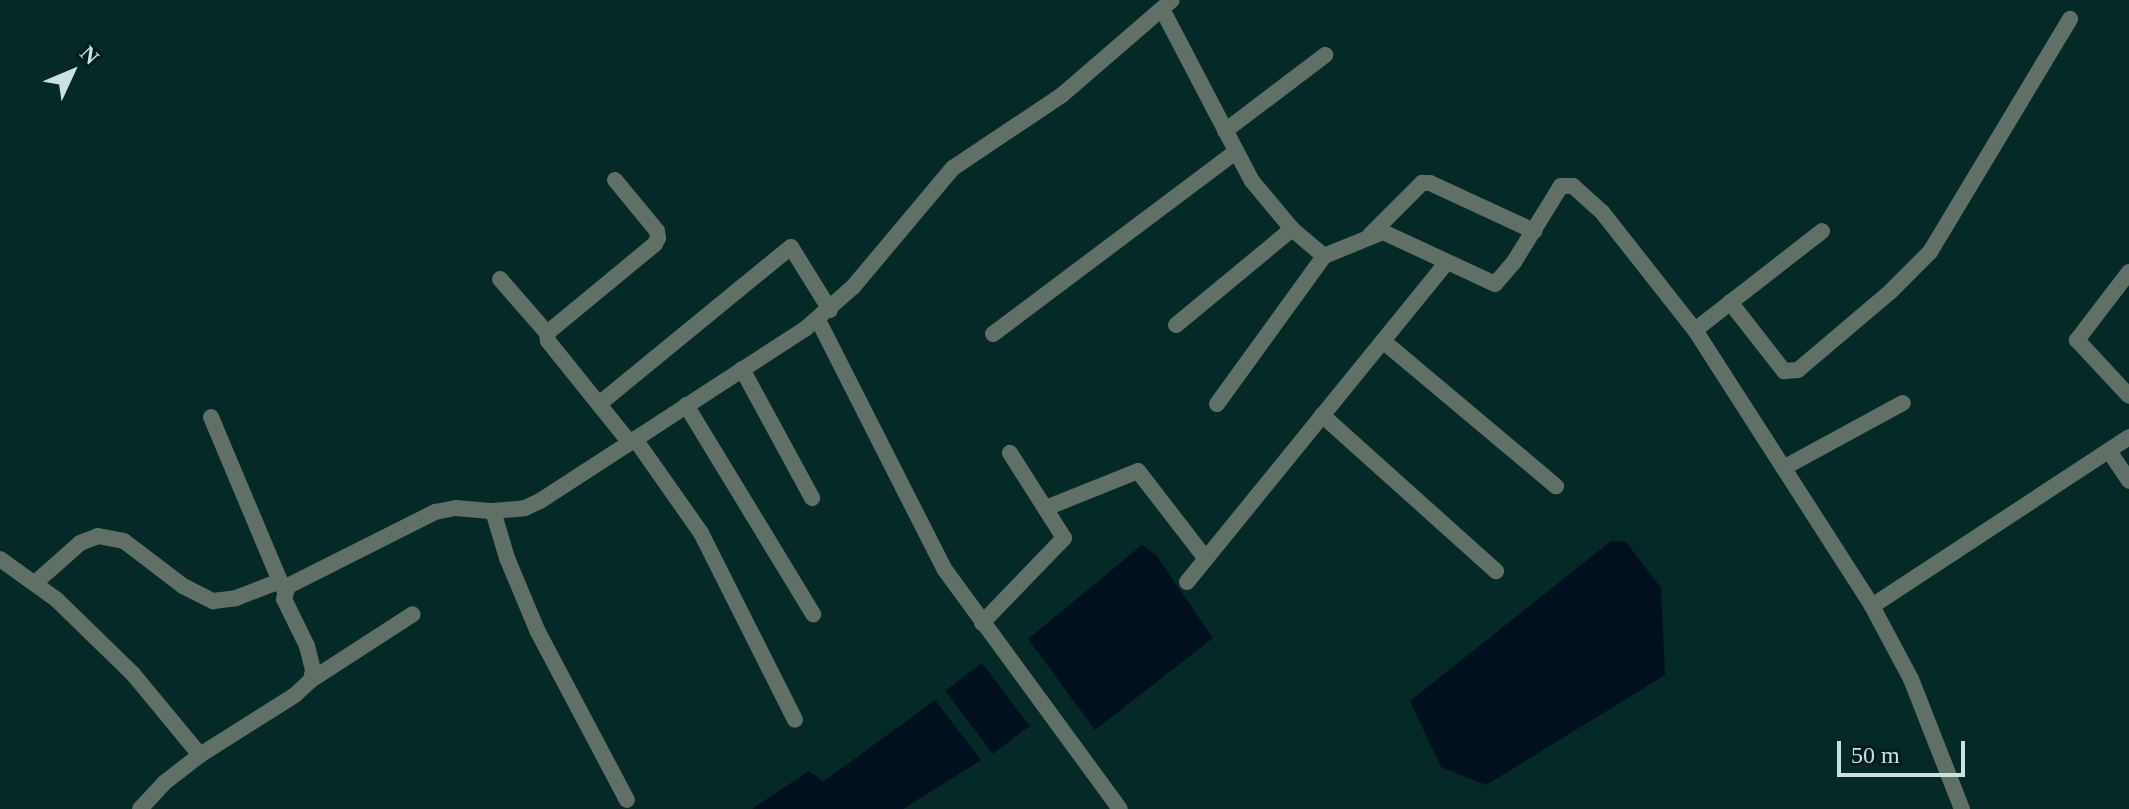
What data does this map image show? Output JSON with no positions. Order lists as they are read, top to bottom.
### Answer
{
  "scale_bar": "50 m",
  "north": "top right"
}
